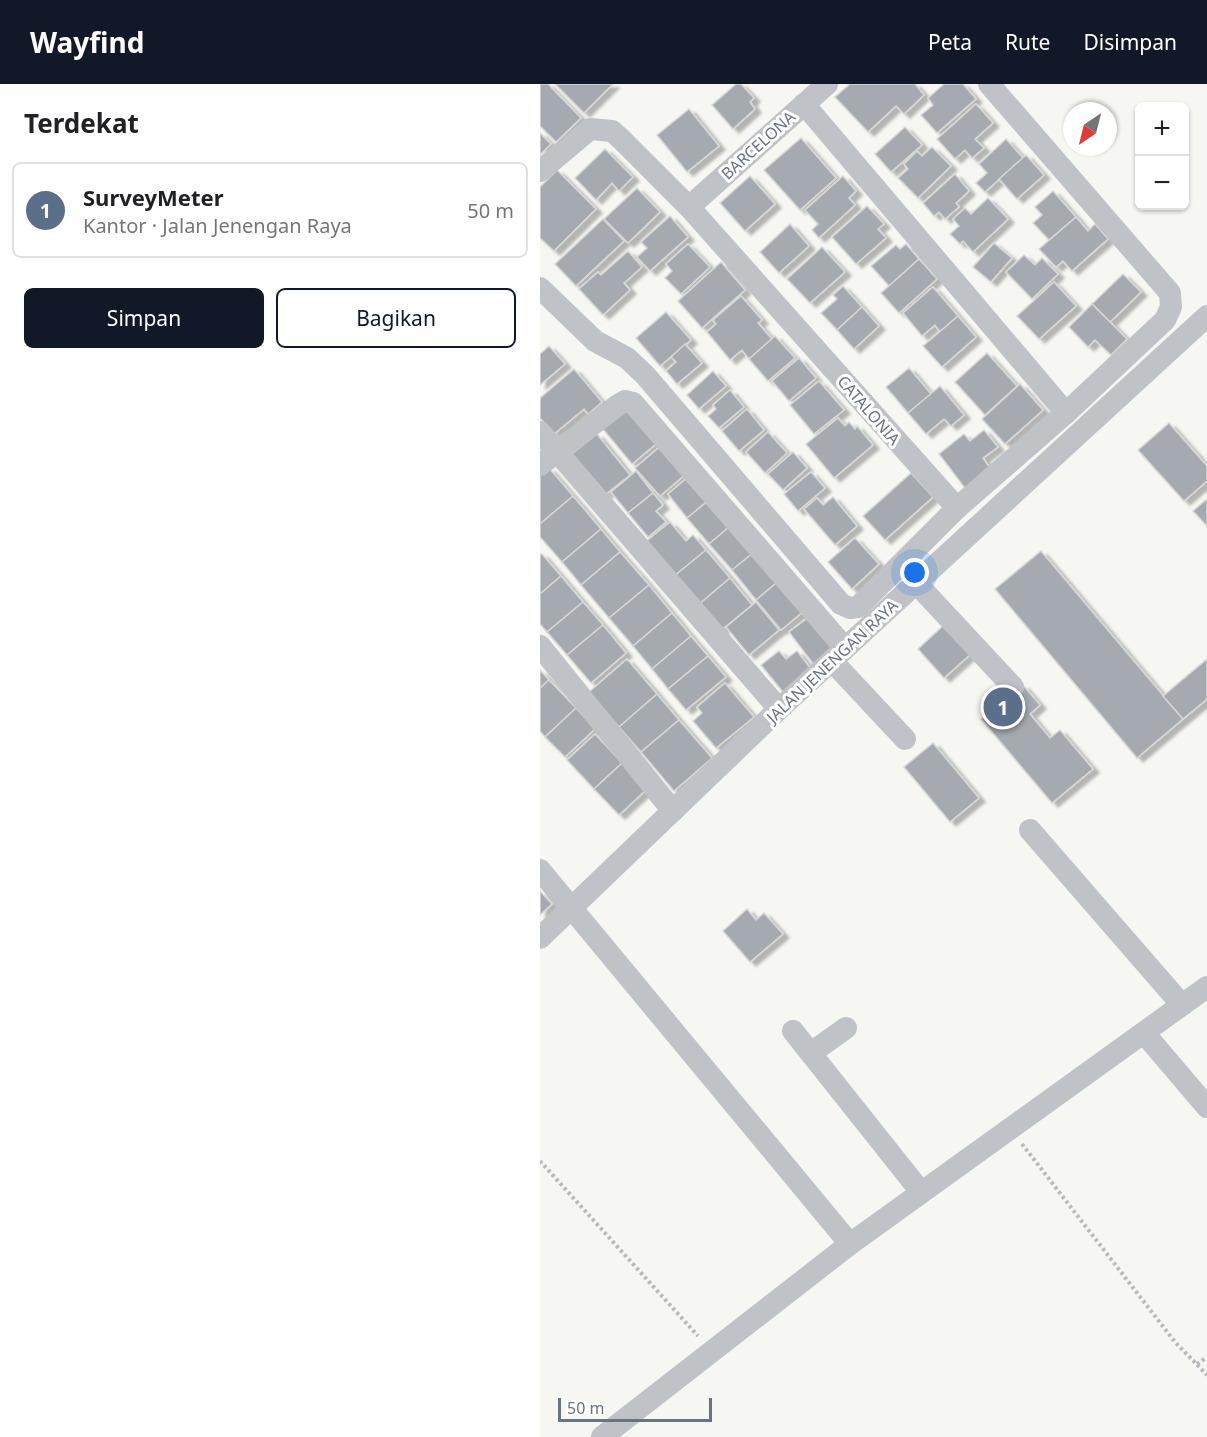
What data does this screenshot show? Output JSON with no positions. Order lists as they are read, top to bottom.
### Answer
{
  "streets": {
    "street": ["BARCELONA", "CATALONIA", "JALAN JENENGAN RAYA"]
  },
  "crossings": [
    ["BARCELONA", "CATALONIA"]
  ],
  "scale_bar": "50 m",
  "north": "bottom left",
  "page": {
    "header": "Wayfind",
    "nav": ["Peta", "Rute", "Disimpan"],
    "heading": "Terdekat",
    "map_buttons": ["+", "−"],
    "list": [
      {
        "mark": "1",
        "name": "SurveyMeter",
        "note": "Kantor · Jalan Jenengan Raya",
        "value": "50 m"
      }
    ],
    "buttons": ["Simpan", "Bagikan"],
    "pins": "1",
    "scale": "50 m"
  }
}
